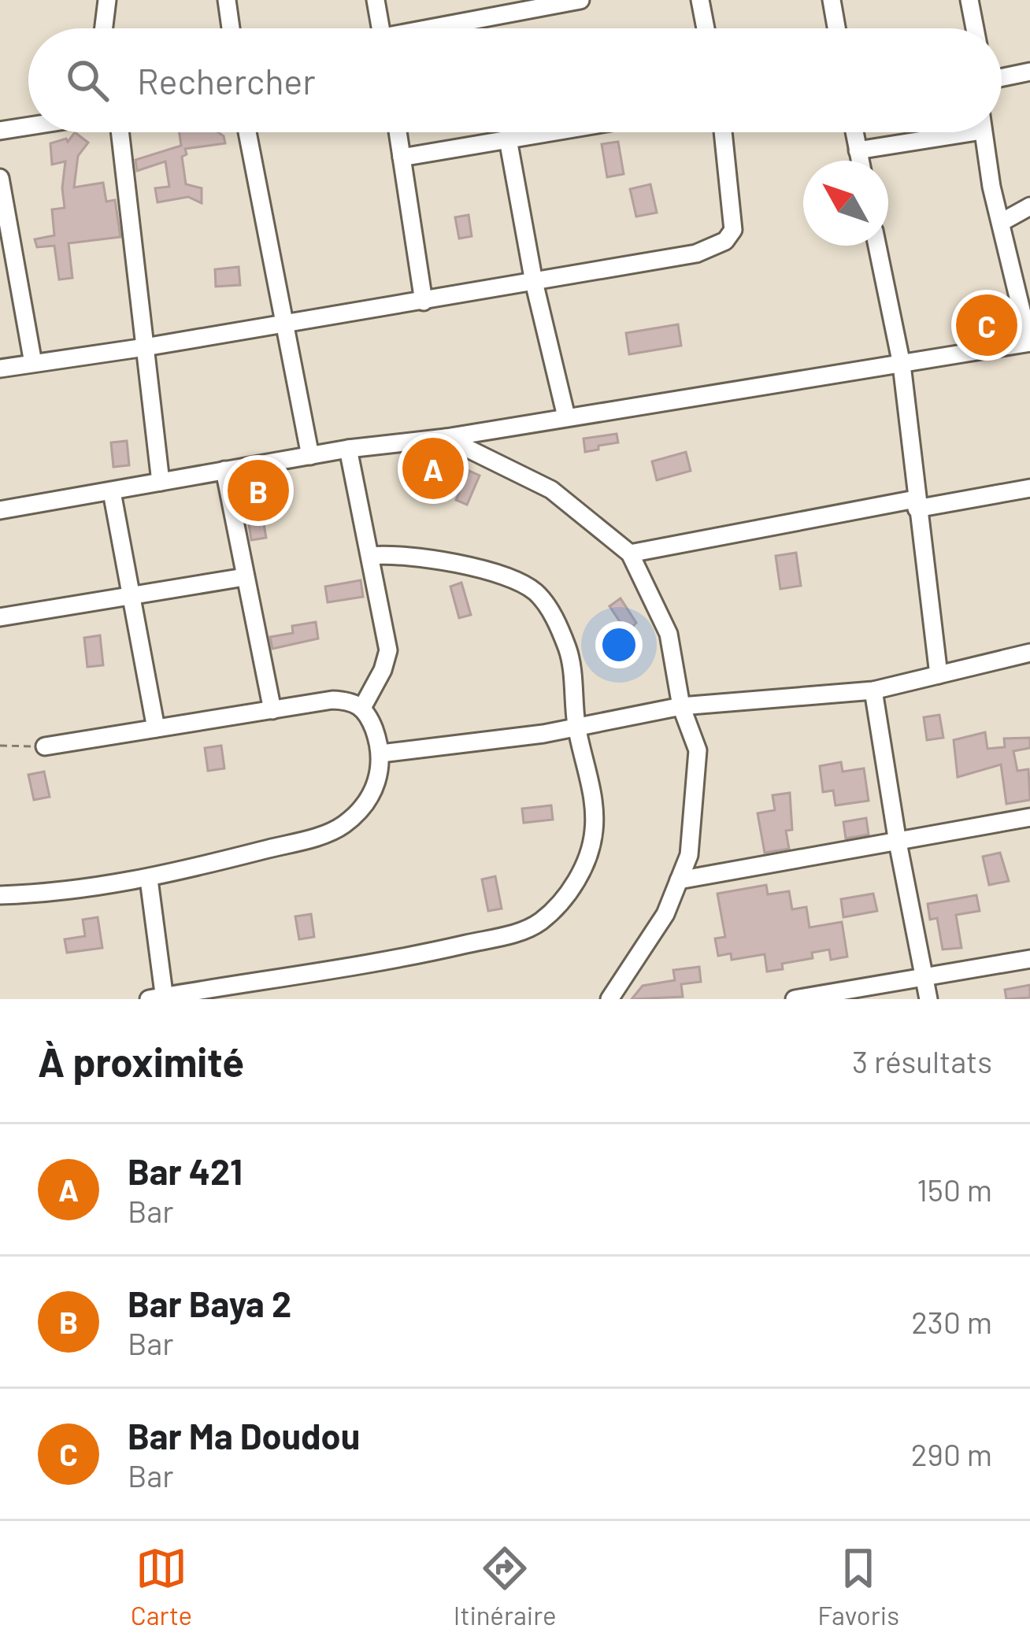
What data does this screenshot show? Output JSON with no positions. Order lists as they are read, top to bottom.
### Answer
{
  "north": "top left",
  "page": {
    "search": "Rechercher",
    "pins": ["C", "A", "B"],
    "heading": ["À proximité", "3 résultats"],
    "list": [
      {
        "mark": "A",
        "name": "Bar 421",
        "note": "Bar",
        "value": "150 m"
      },
      {
        "mark": "B",
        "name": "Bar Baya 2",
        "note": "Bar",
        "value": "230 m"
      },
      {
        "mark": "C",
        "name": "Bar Ma Doudou",
        "note": "Bar",
        "value": "290 m"
      }
    ],
    "nav": ["Carte", "Itinéraire", "Favoris"]
  }
}
